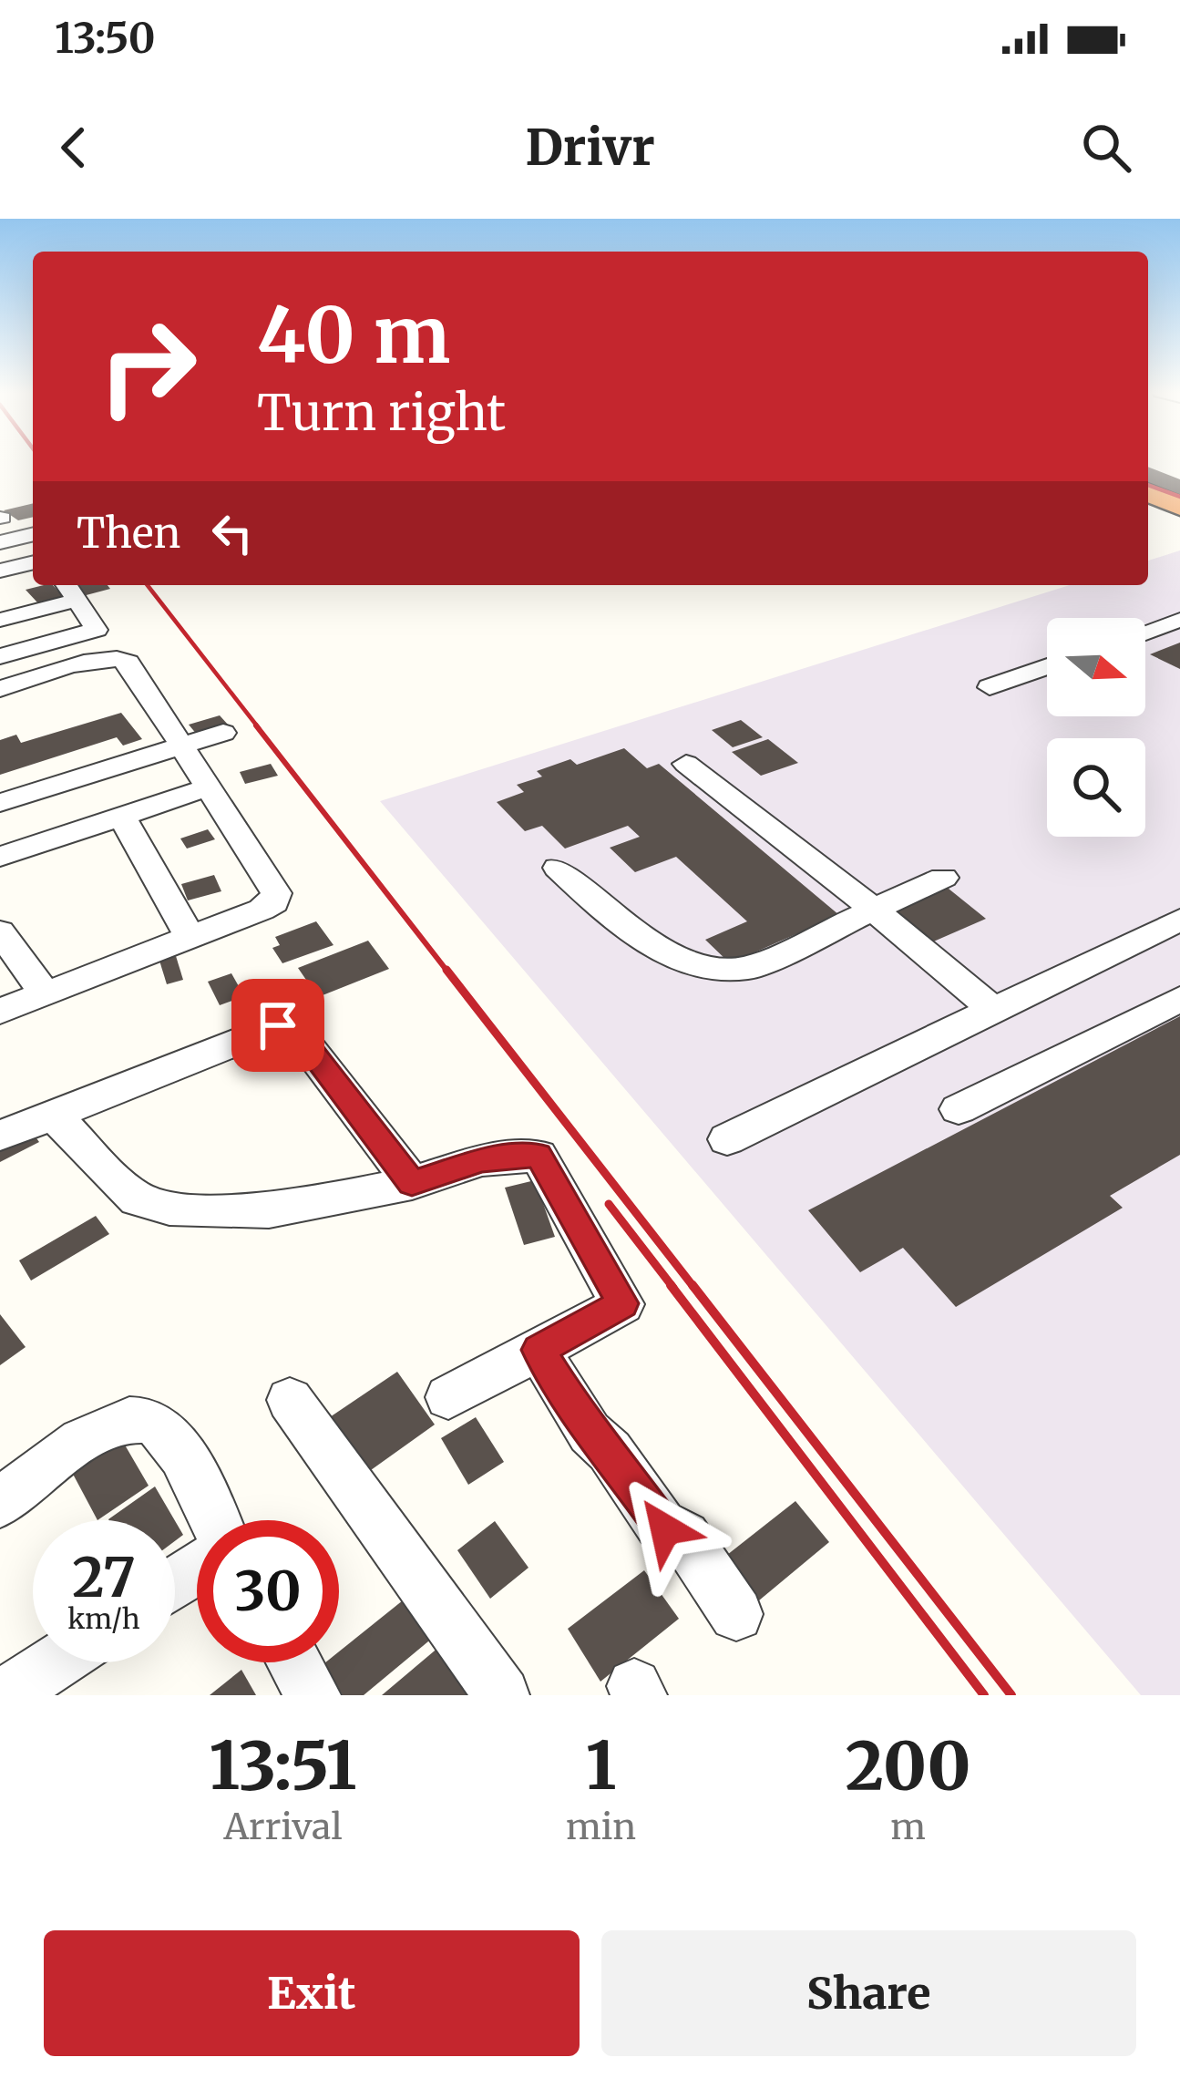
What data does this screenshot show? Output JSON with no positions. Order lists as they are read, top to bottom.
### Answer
{
  "north": "right",
  "page": {
    "status": "13:50",
    "header": "Drivr",
    "turn": ["40 m", "Turn right"],
    "then": "Then",
    "speed": "27 km/h",
    "limit": "30",
    "eta": [
      "13:51",
      "Arrival",
      "1",
      "min",
      "200",
      "m"
    ],
    "buttons": ["Exit", "Share"]
  }
}
